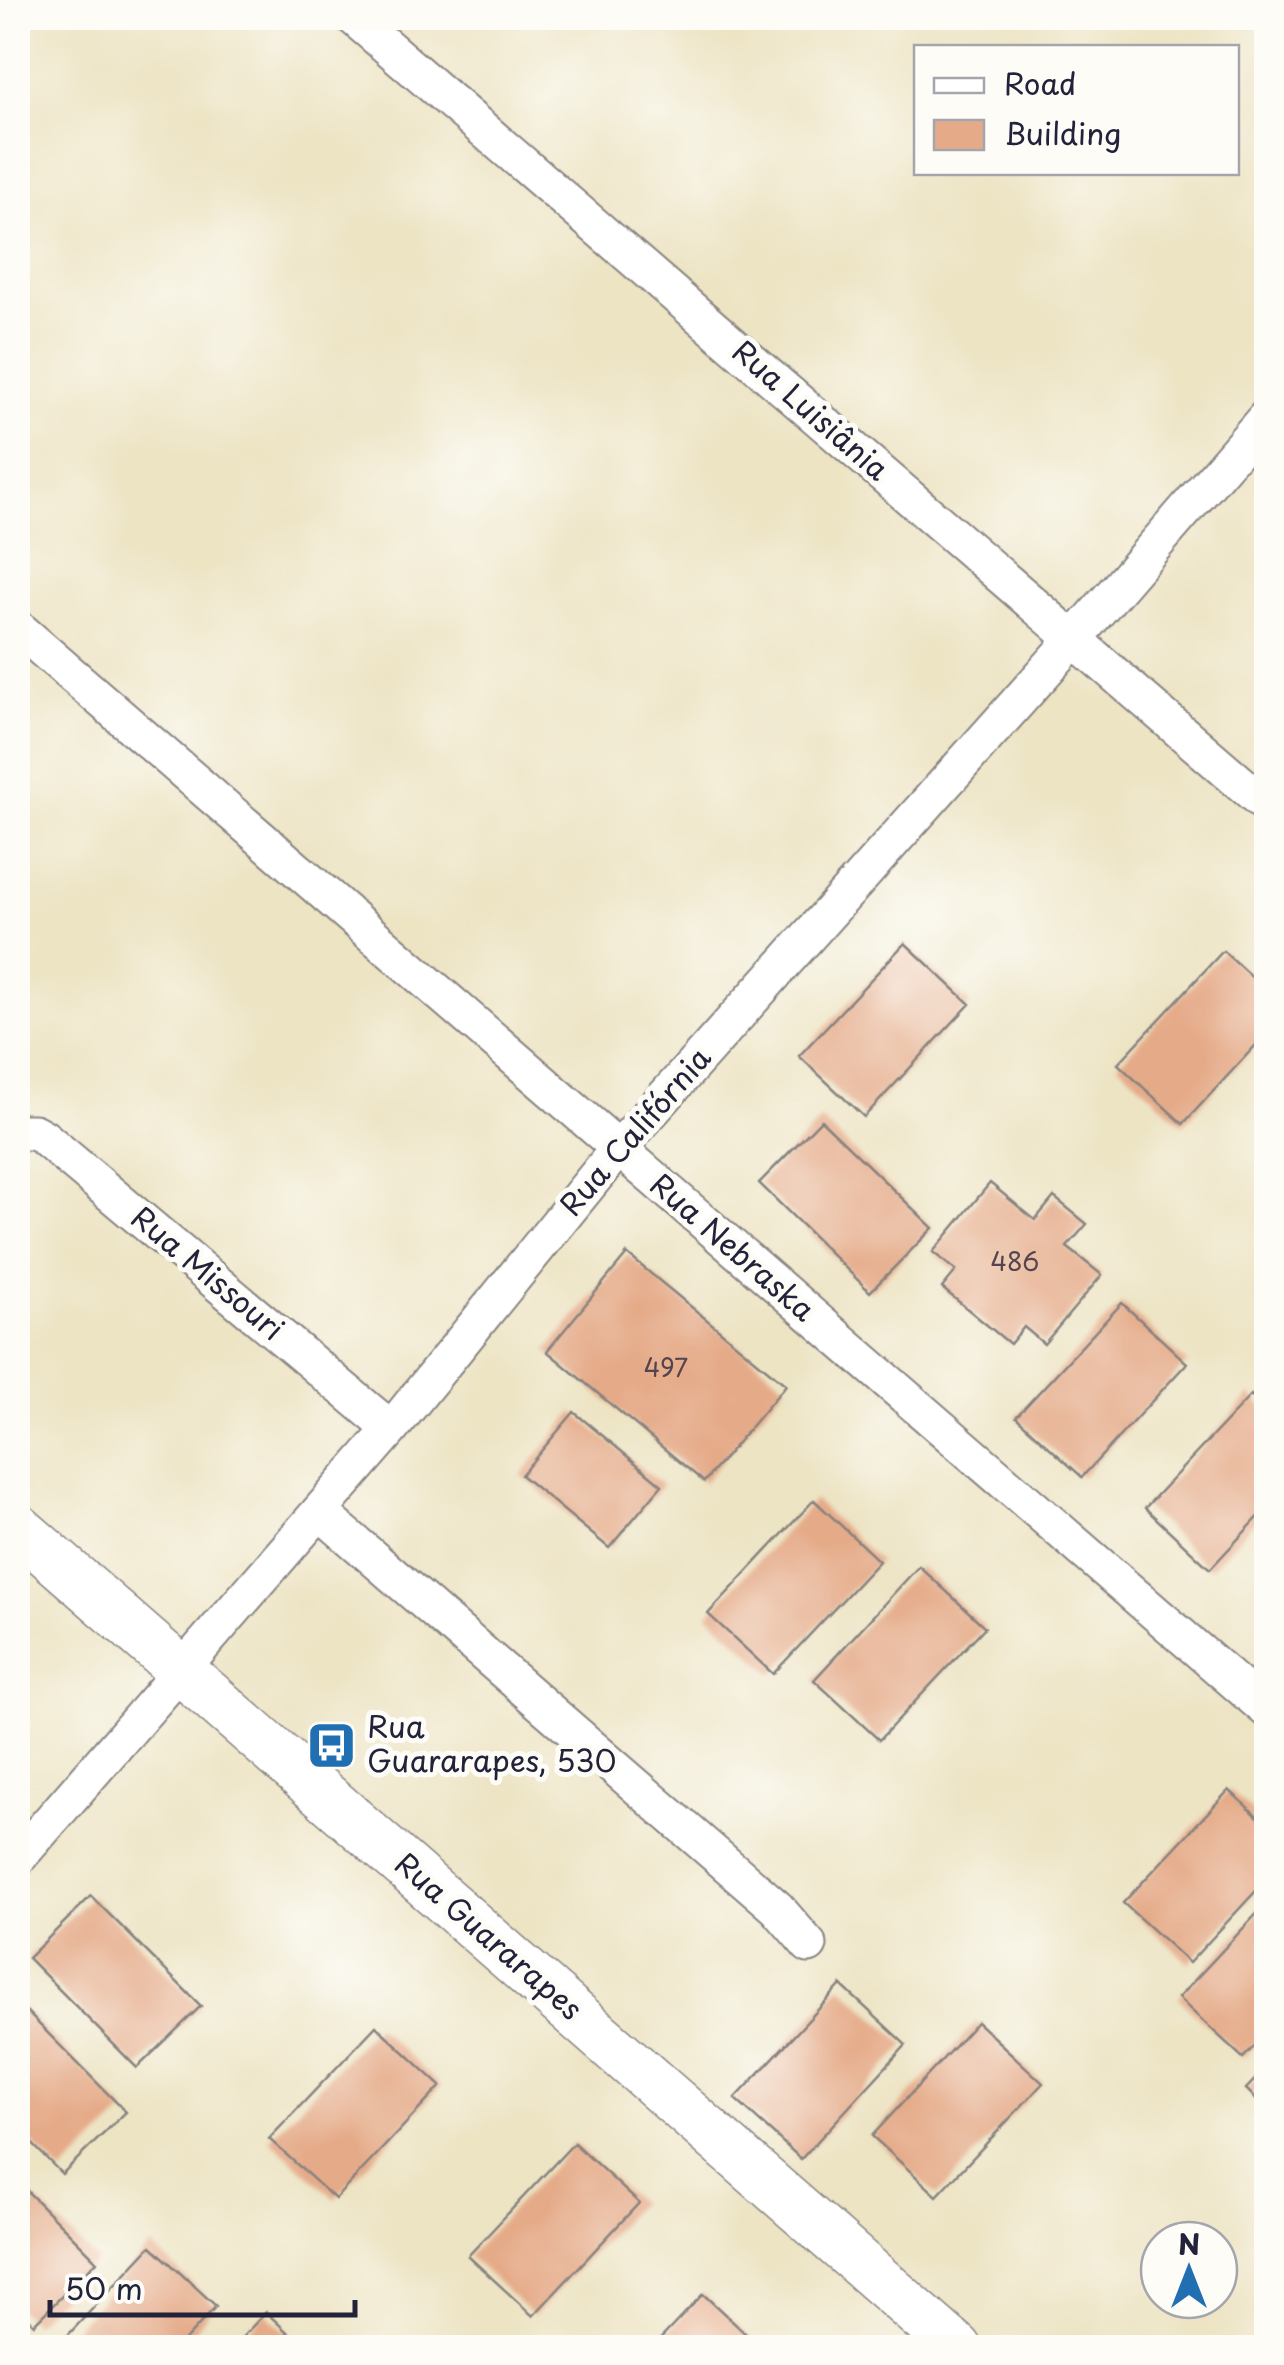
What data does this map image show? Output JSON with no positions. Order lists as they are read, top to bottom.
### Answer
{
  "streets": {
    "street": [
      "Rua Luisiânia",
      "Rua Califórnia",
      "Rua Nebraska",
      "Rua Missouri",
      "Rua Guararapes"
    ]
  },
  "crossings": [
    ["Rua Luisiânia", "Rua Califórnia"],
    ["Rua Califórnia", "Rua Nebraska"],
    ["Rua Califórnia", "Rua Missouri"],
    ["Rua Califórnia", "Rua Guararapes"]
  ],
  "places": {
    "bus stop": ["Rua Guararapes, 530"]
  },
  "house_numbers": ["486", "497"],
  "legend": ["Road", "Building"],
  "scale_bar": "50 m",
  "north": "top"
}
